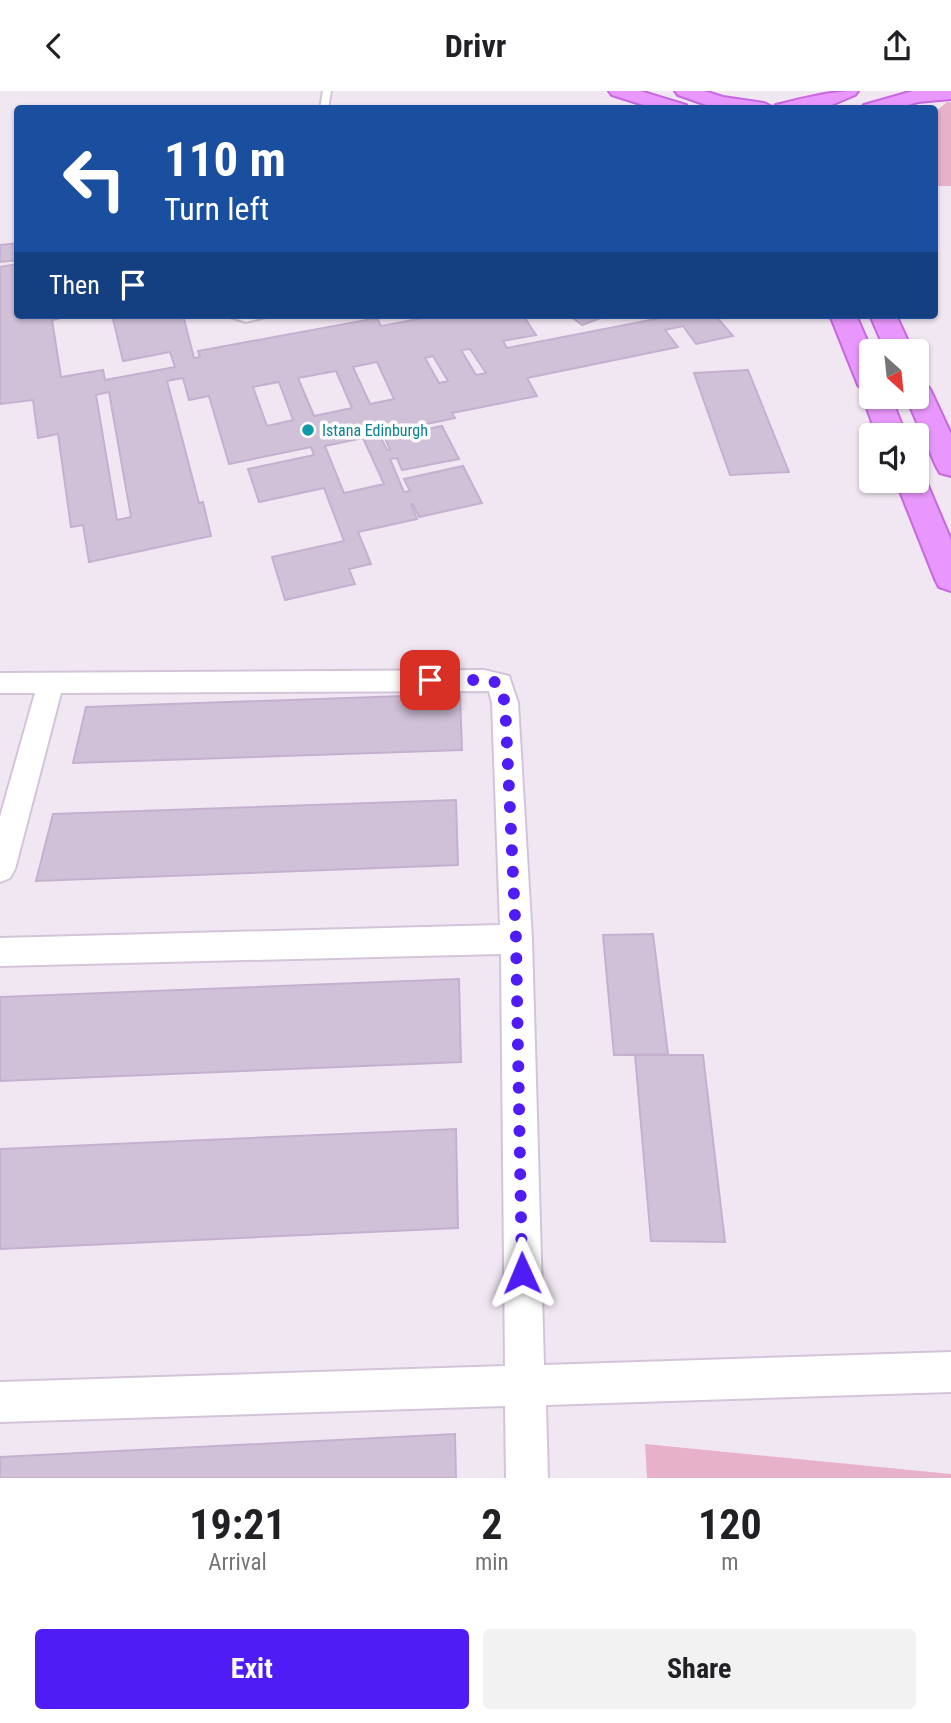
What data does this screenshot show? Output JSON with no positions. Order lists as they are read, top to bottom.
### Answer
{
  "places": ["Istana Edinburgh"],
  "north": "bottom right",
  "page": {
    "header": "Drivr",
    "turn": ["110 m", "Turn left"],
    "then": "Then",
    "eta": [
      "19:21",
      "Arrival",
      "2",
      "min",
      "120",
      "m"
    ],
    "buttons": ["Exit", "Share"]
  }
}
